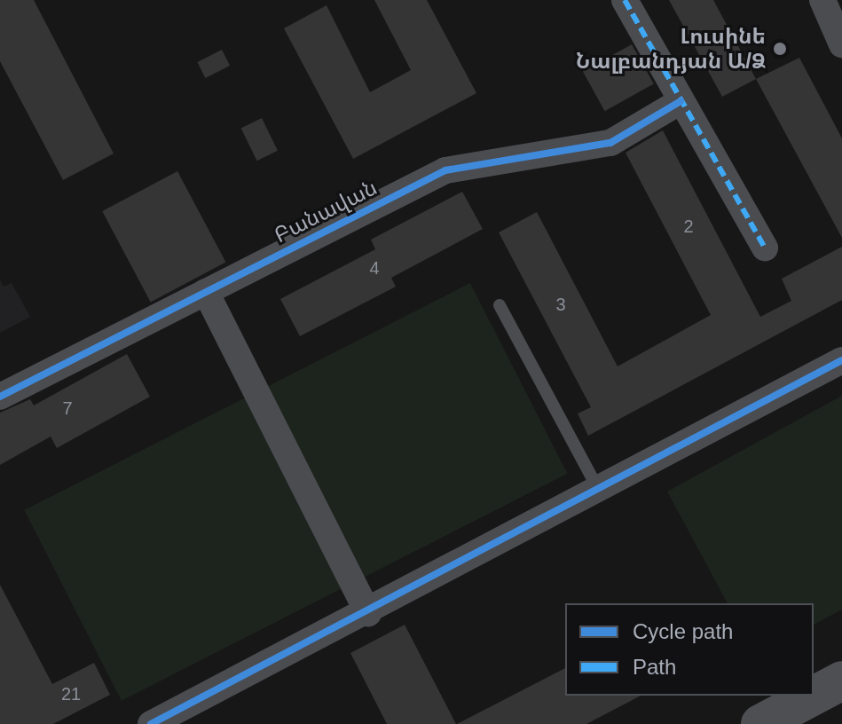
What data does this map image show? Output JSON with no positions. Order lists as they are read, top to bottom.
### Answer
{
  "streets": {
    "street": ["Բանավան"]
  },
  "places": ["Լուսինե Նալբանդյան Ա/Ձ"],
  "house_numbers": [
    "2",
    "4",
    "3",
    "7",
    "21"
  ],
  "legend": ["Cycle path", "Path"]
}
